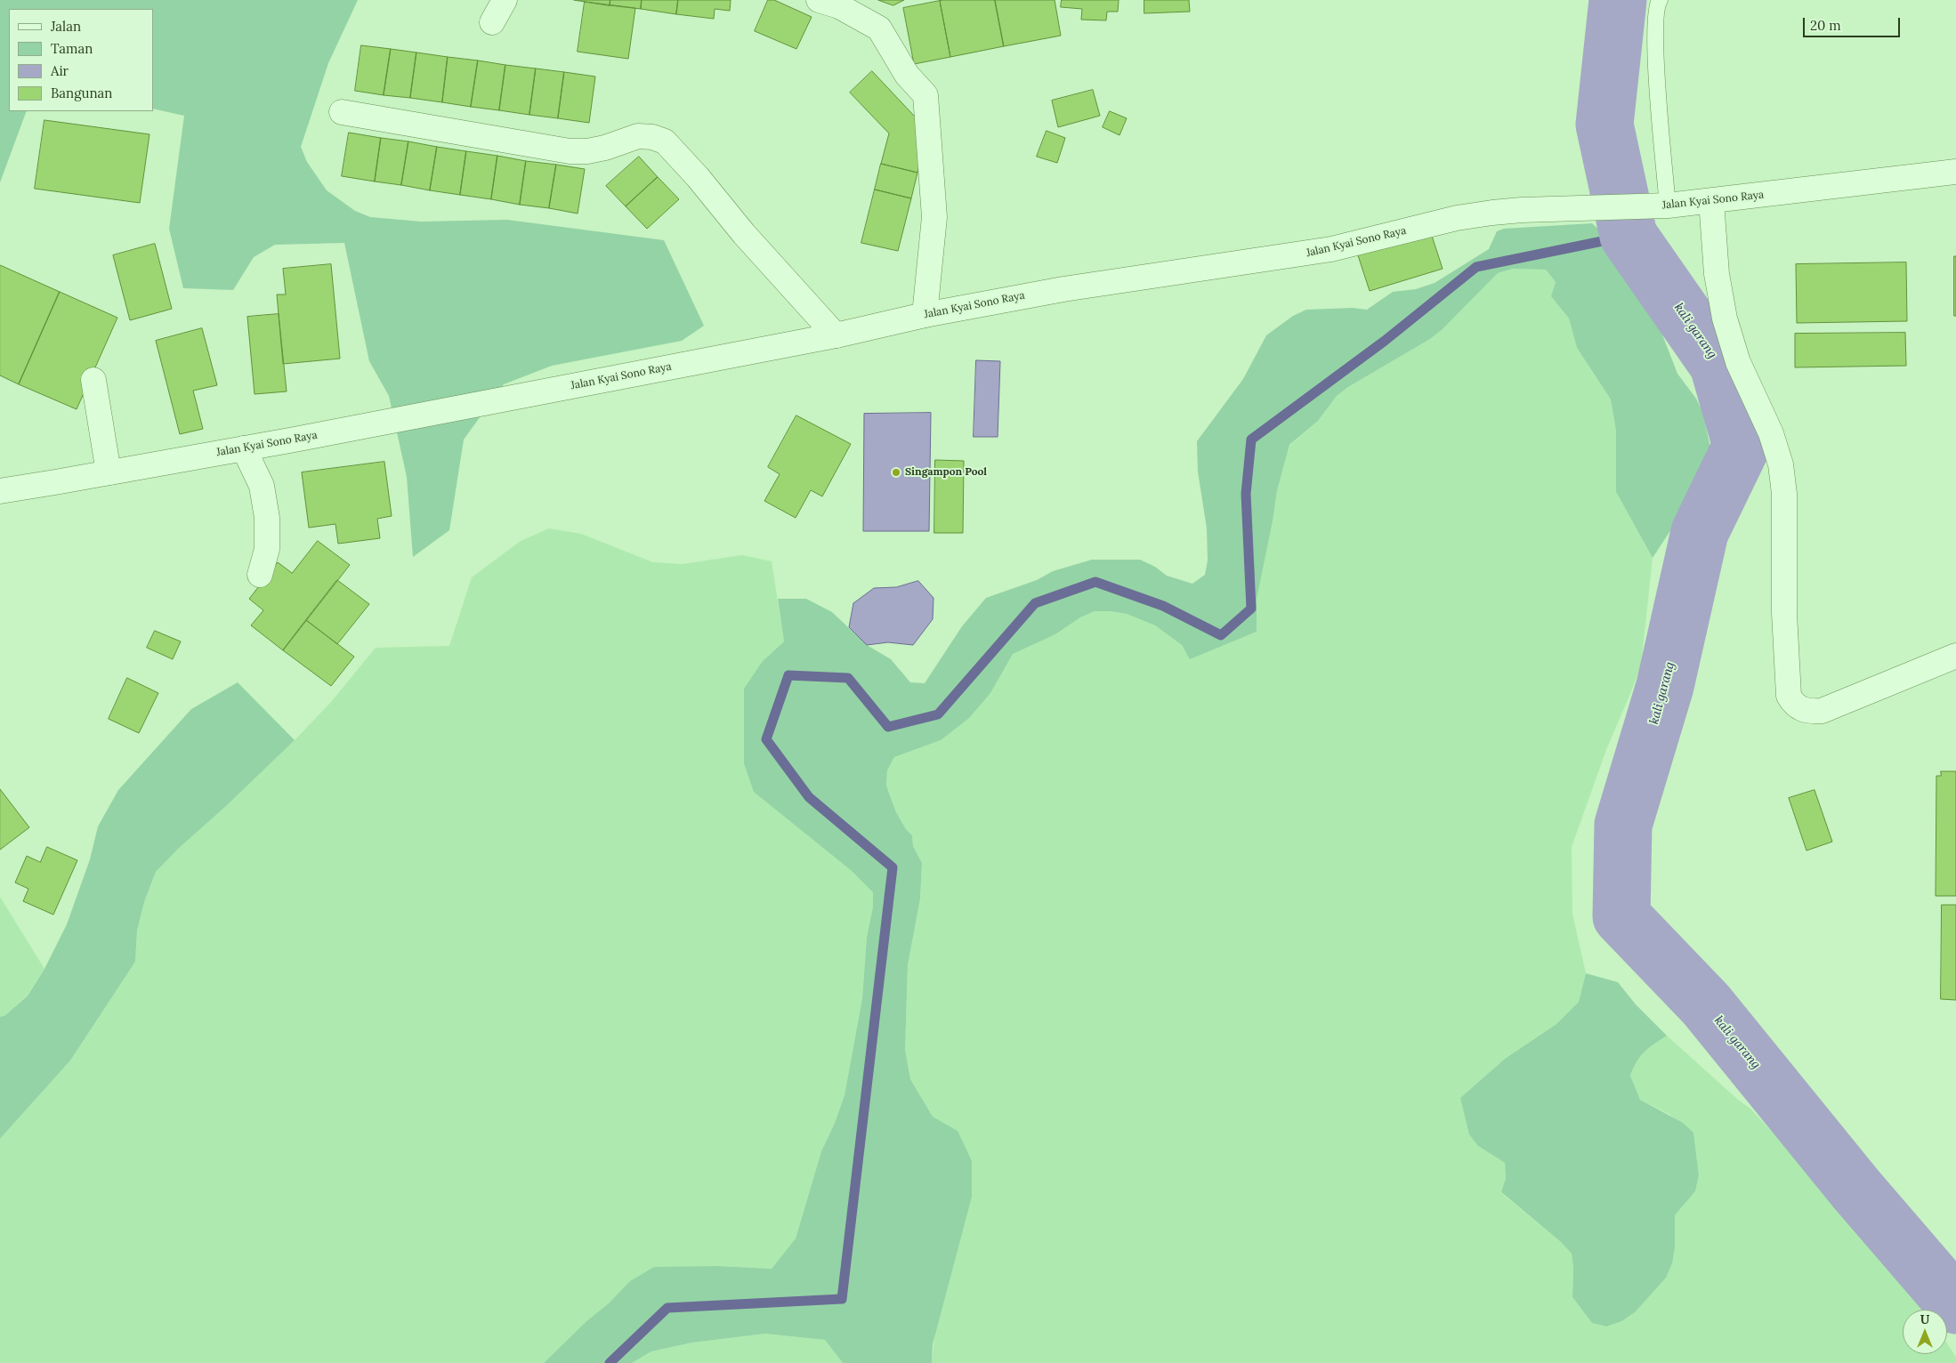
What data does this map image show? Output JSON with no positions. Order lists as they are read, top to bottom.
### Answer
{
  "streets": {
    "street": ["Jalan Kyai Sono Raya"]
  },
  "water": ["kali garang"],
  "places": ["Singampon Pool"],
  "legend": [
    "Jalan",
    "Taman",
    "Air",
    "Bangunan"
  ],
  "scale_bar": "20 m",
  "north": "top"
}
